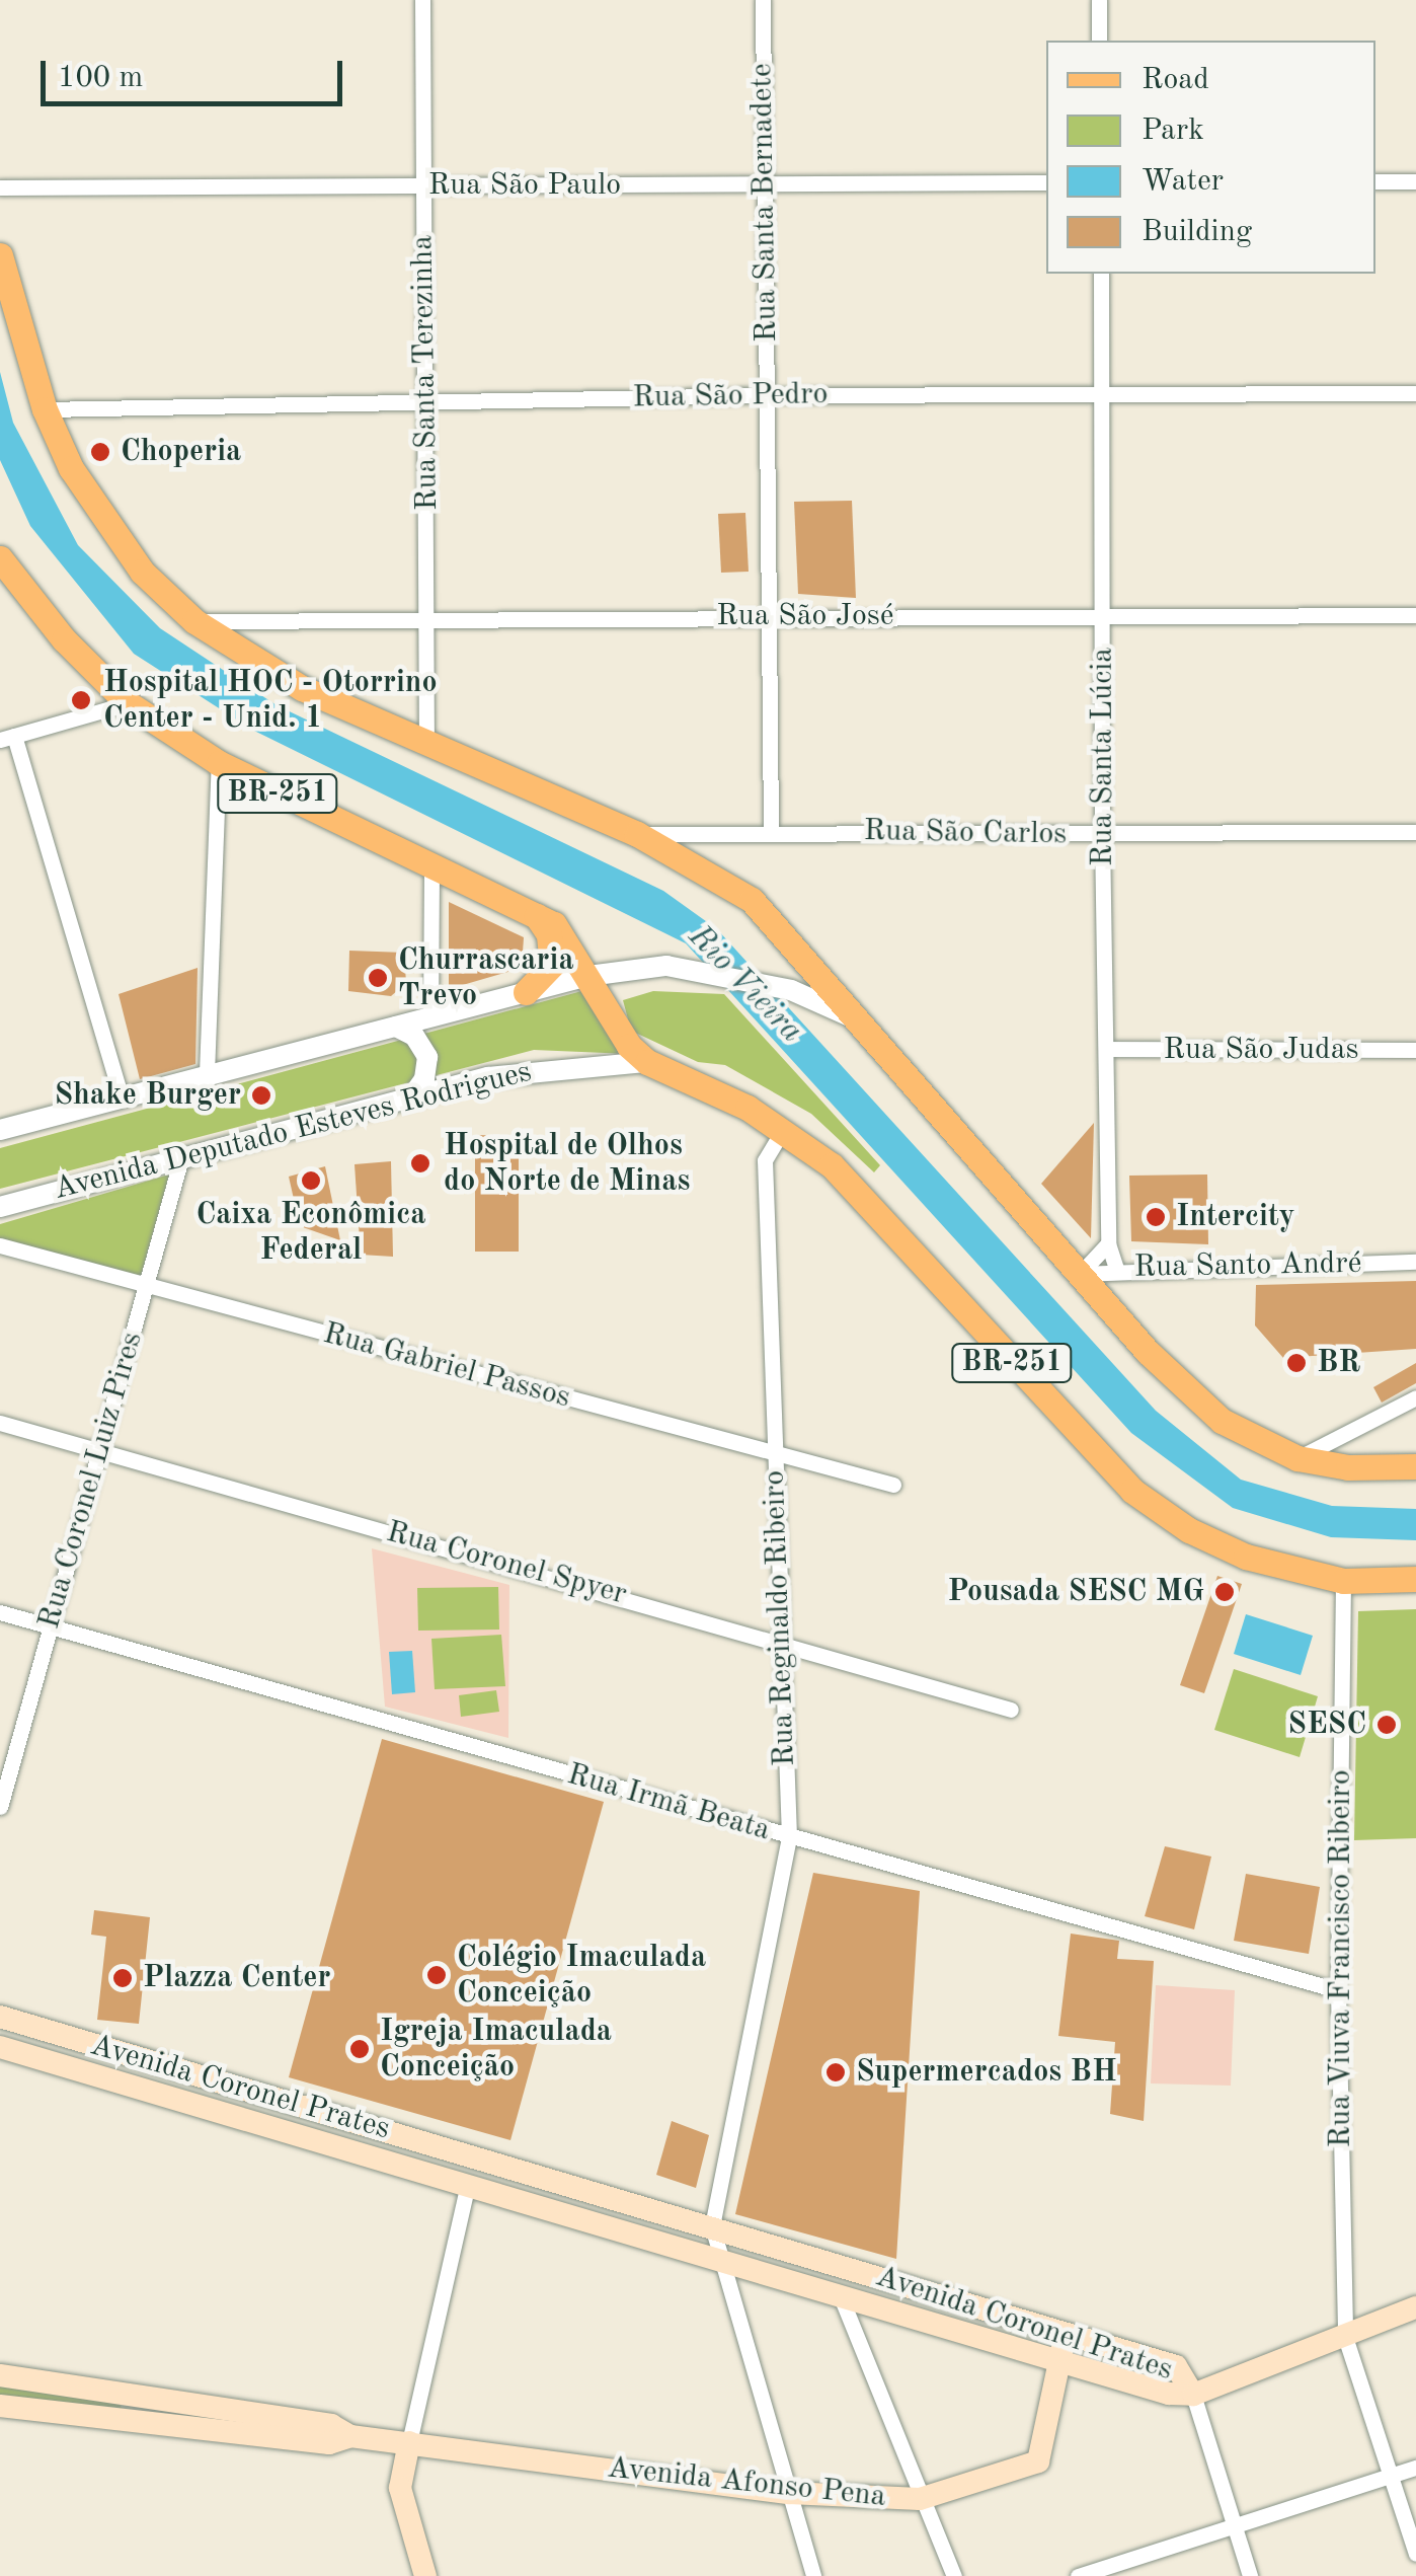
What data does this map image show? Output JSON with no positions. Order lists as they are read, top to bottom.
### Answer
{
  "streets": {
    "main road": ["BR-251", "Avenida Coronel Prates", "Avenida Afonso Pena"],
    "street": [
      "Rua São Paulo",
      "Rua Santa Bernadete",
      "Rua Santa Terezinha",
      "Rua São Pedro",
      "Rua São José",
      "Rua Santa Lúcia",
      "Rua São Carlos",
      "Rua São Judas",
      "Avenida Deputado Esteves Rodrigues",
      "Rua Santo André",
      "Rua Gabriel Passos",
      "Rua Coronel Luiz Pires",
      "Rua Coronel Spyer",
      "Rua Reginaldo Ribeiro",
      "Rua Irmã Beata",
      "Rua Viuva Francisco Ribeiro"
    ]
  },
  "crossings": [
    ["Rua São Paulo", "Rua Santa Bernadete"],
    ["Rua São Paulo", "Rua Santa Terezinha"],
    ["Rua Santa Bernadete", "Rua São Pedro"],
    ["Rua Santa Bernadete", "Rua São José"],
    ["Rua Santa Bernadete", "Rua São Carlos"],
    ["Rua Santa Terezinha", "Rua São Pedro"],
    ["Rua Santa Terezinha", "Rua São José"],
    ["Rua São Pedro", "Rua Santa Lúcia"],
    ["Rua São José", "Rua Santa Lúcia"],
    ["Rua Santa Lúcia", "Rua São Carlos"],
    ["Rua Santa Lúcia", "Rua São Judas"],
    ["Rua Santa Lúcia", "Rua Santo André"],
    ["BR-251", "Avenida Deputado Esteves Rodrigues"],
    ["BR-251", "Rua Reginaldo Ribeiro"],
    ["BR-251", "Rua Viuva Francisco Ribeiro"],
    ["Avenida Deputado Esteves Rodrigues", "Rua Coronel Luiz Pires"],
    ["Rua Gabriel Passos", "Rua Coronel Luiz Pires"],
    ["Rua Gabriel Passos", "Rua Reginaldo Ribeiro"],
    ["Rua Coronel Luiz Pires", "Rua Coronel Spyer"],
    ["Rua Coronel Luiz Pires", "Rua Irmã Beata"],
    ["Rua Coronel Spyer", "Rua Reginaldo Ribeiro"],
    ["Rua Reginaldo Ribeiro", "Rua Irmã Beata"],
    ["Rua Reginaldo Ribeiro", "Avenida Coronel Prates"],
    ["Rua Irmã Beata", "Rua Viuva Francisco Ribeiro"],
    ["Avenida Coronel Prates", "Avenida Afonso Pena"]
  ],
  "water": ["Rio Vieira"],
  "places": [
    "Choperia",
    "Hospital HOC - Otorrino Center - Unid. 1",
    "Churrascaria Trevo",
    "Shake Burger",
    "Hospital de Olhos do Norte de Minas",
    "Caixa Econômica Federal",
    "Intercity",
    "BR",
    "Pousada SESC MG",
    "SESC",
    "Colégio Imaculada Conceição",
    "Plazza Center",
    "Igreja Imaculada Conceição",
    "Supermercados BH"
  ],
  "legend": [
    "Road",
    "Park",
    "Water",
    "Building"
  ],
  "scale_bar": "100 m"
}
